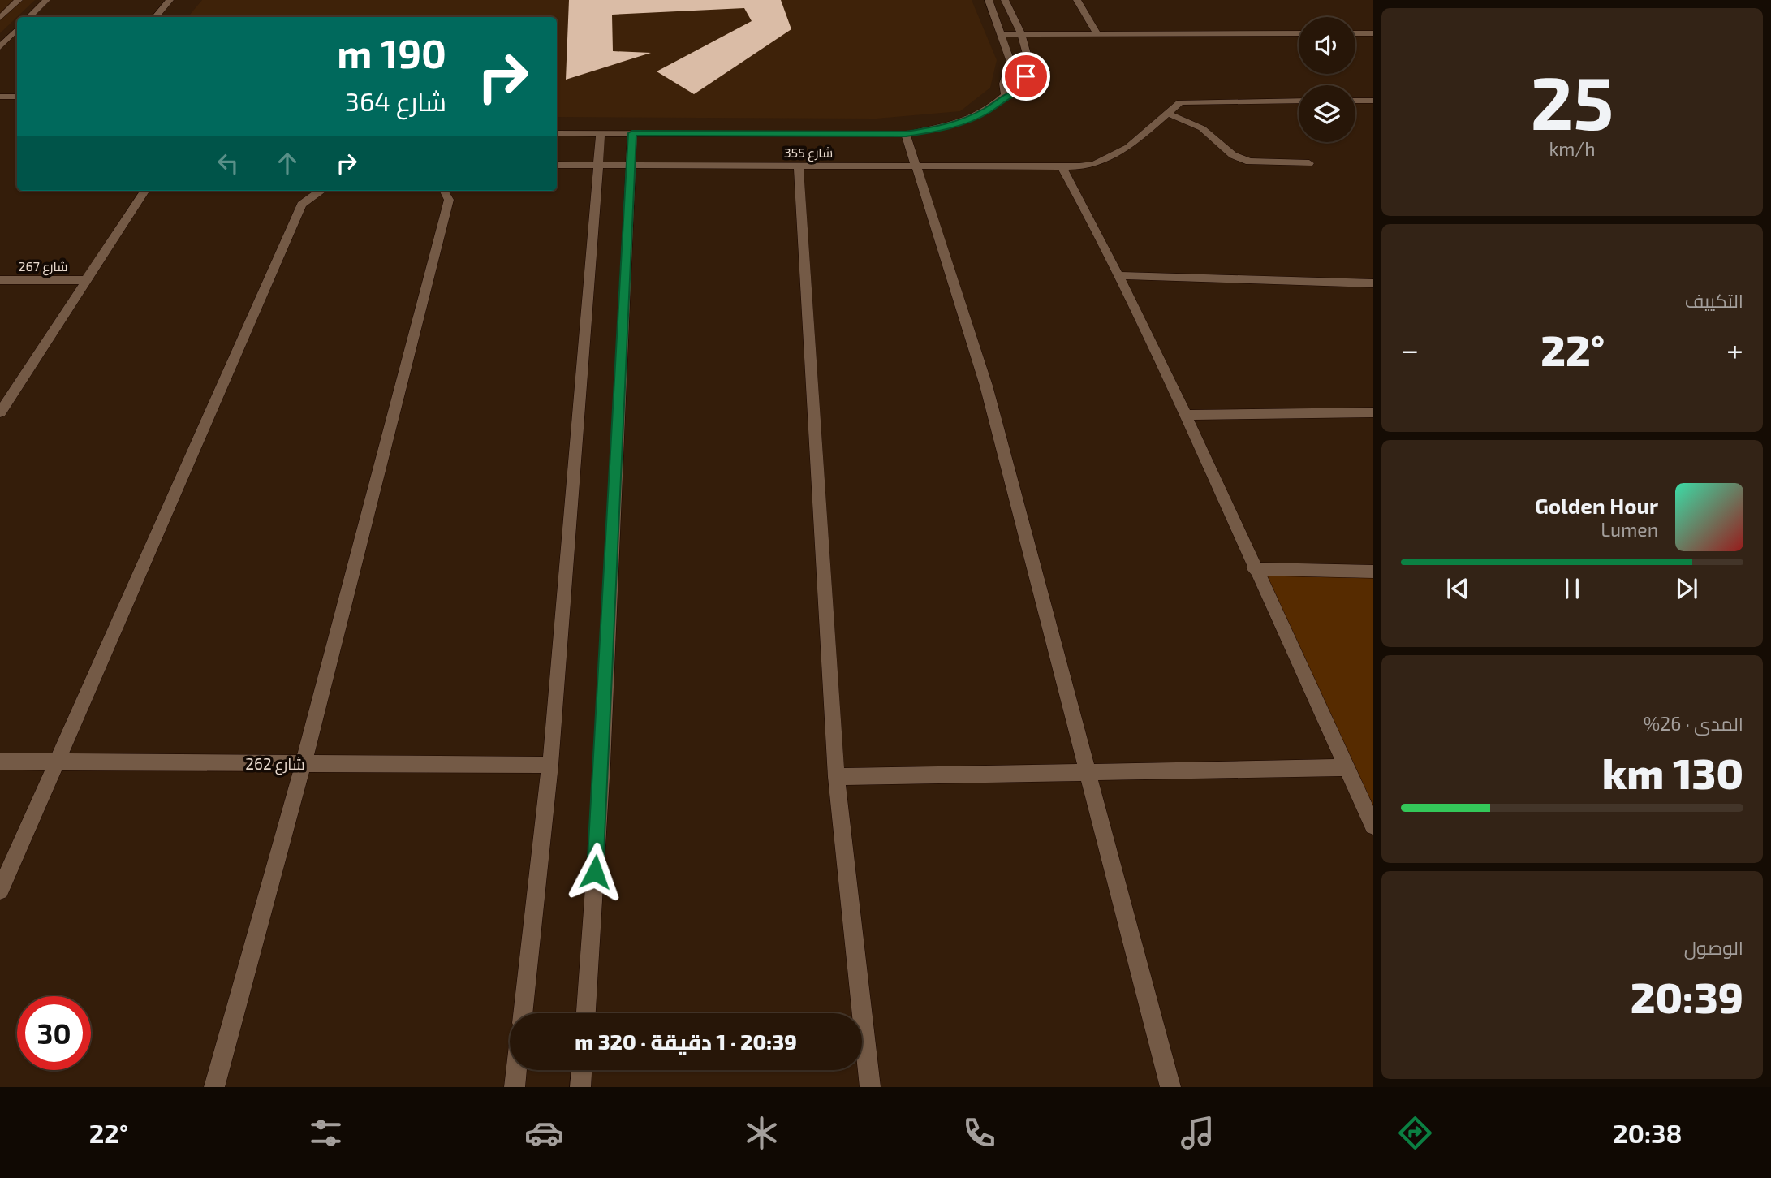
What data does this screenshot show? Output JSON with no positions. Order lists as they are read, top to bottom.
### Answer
{
  "streets": {
    "street": ["شارع 355", "شارع 267", "شارع 262"]
  },
  "page": {
    "tile": [
      ["25", "km/h"],
      "التكييف",
      ["المدى · 26%", "130 km"],
      ["الوصول", "20:39"]
    ],
    "turn": ["190 m", "شارع 364"],
    "heat": ["−", "22°", "+"],
    "song": ["Golden Hour", "Lumen"],
    "limit": "30",
    "trip": "20:39 · 1 دقيقة · 320 m",
    "tabs": ["20:38", "22°"]
  }
}
